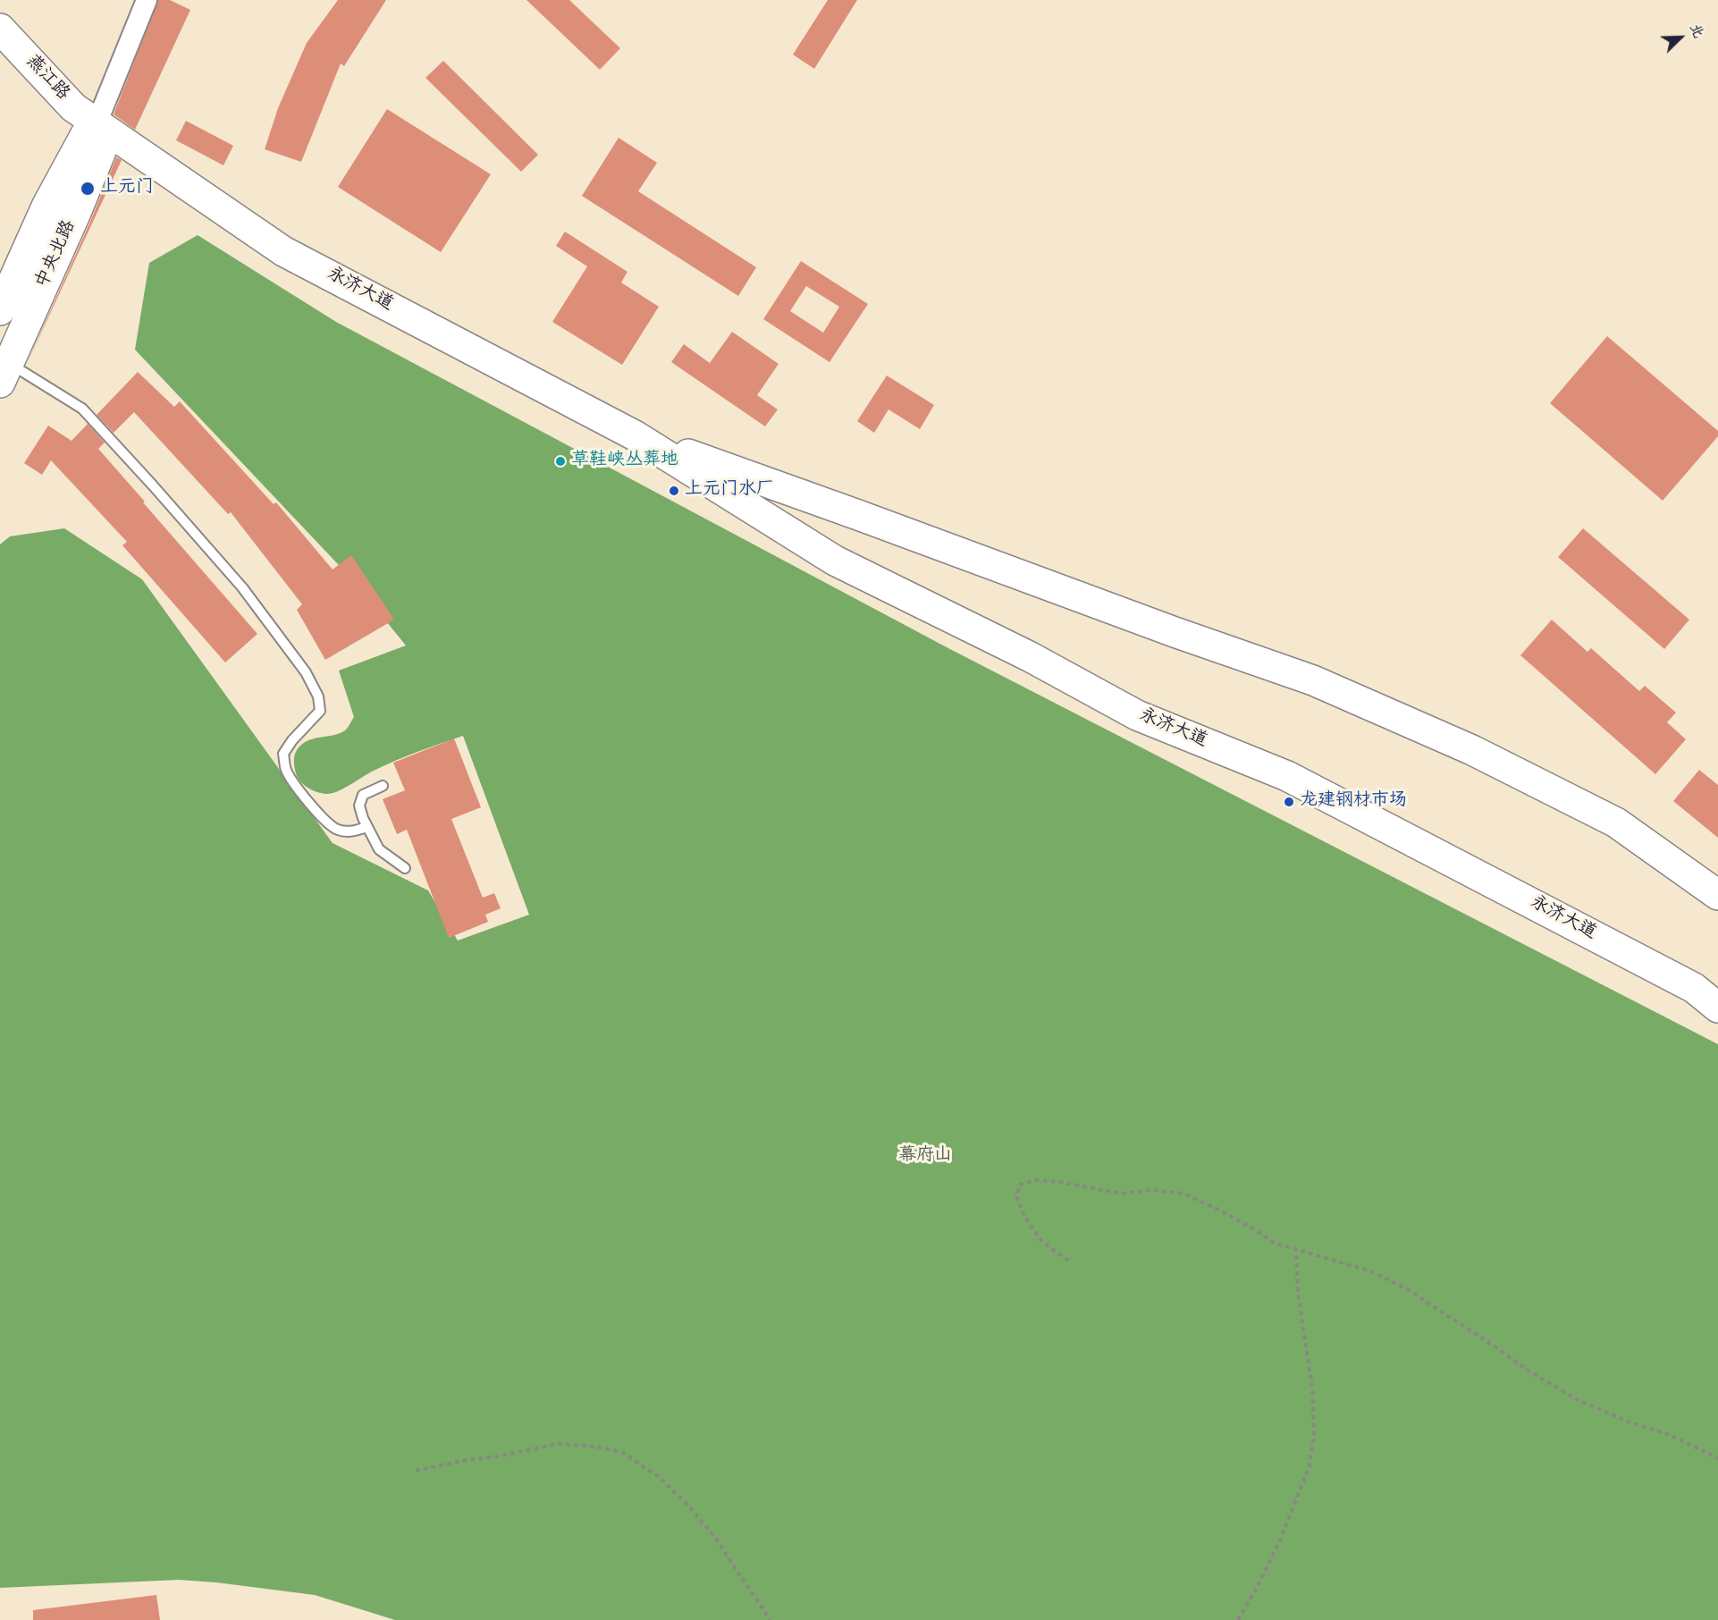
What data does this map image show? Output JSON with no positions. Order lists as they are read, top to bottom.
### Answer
{
  "streets": {
    "main road": ["燕江路", "中央北路", "永济大道"]
  },
  "crossings": [
    ["燕江路", "中央北路"],
    ["燕江路", "永济大道"],
    ["中央北路", "永济大道"]
  ],
  "parks": ["幕府山"],
  "places": [
    "上元门",
    "草鞋峡丛葬地",
    "上元门水厂",
    "龙建钢材市场"
  ],
  "north": "top right"
}
